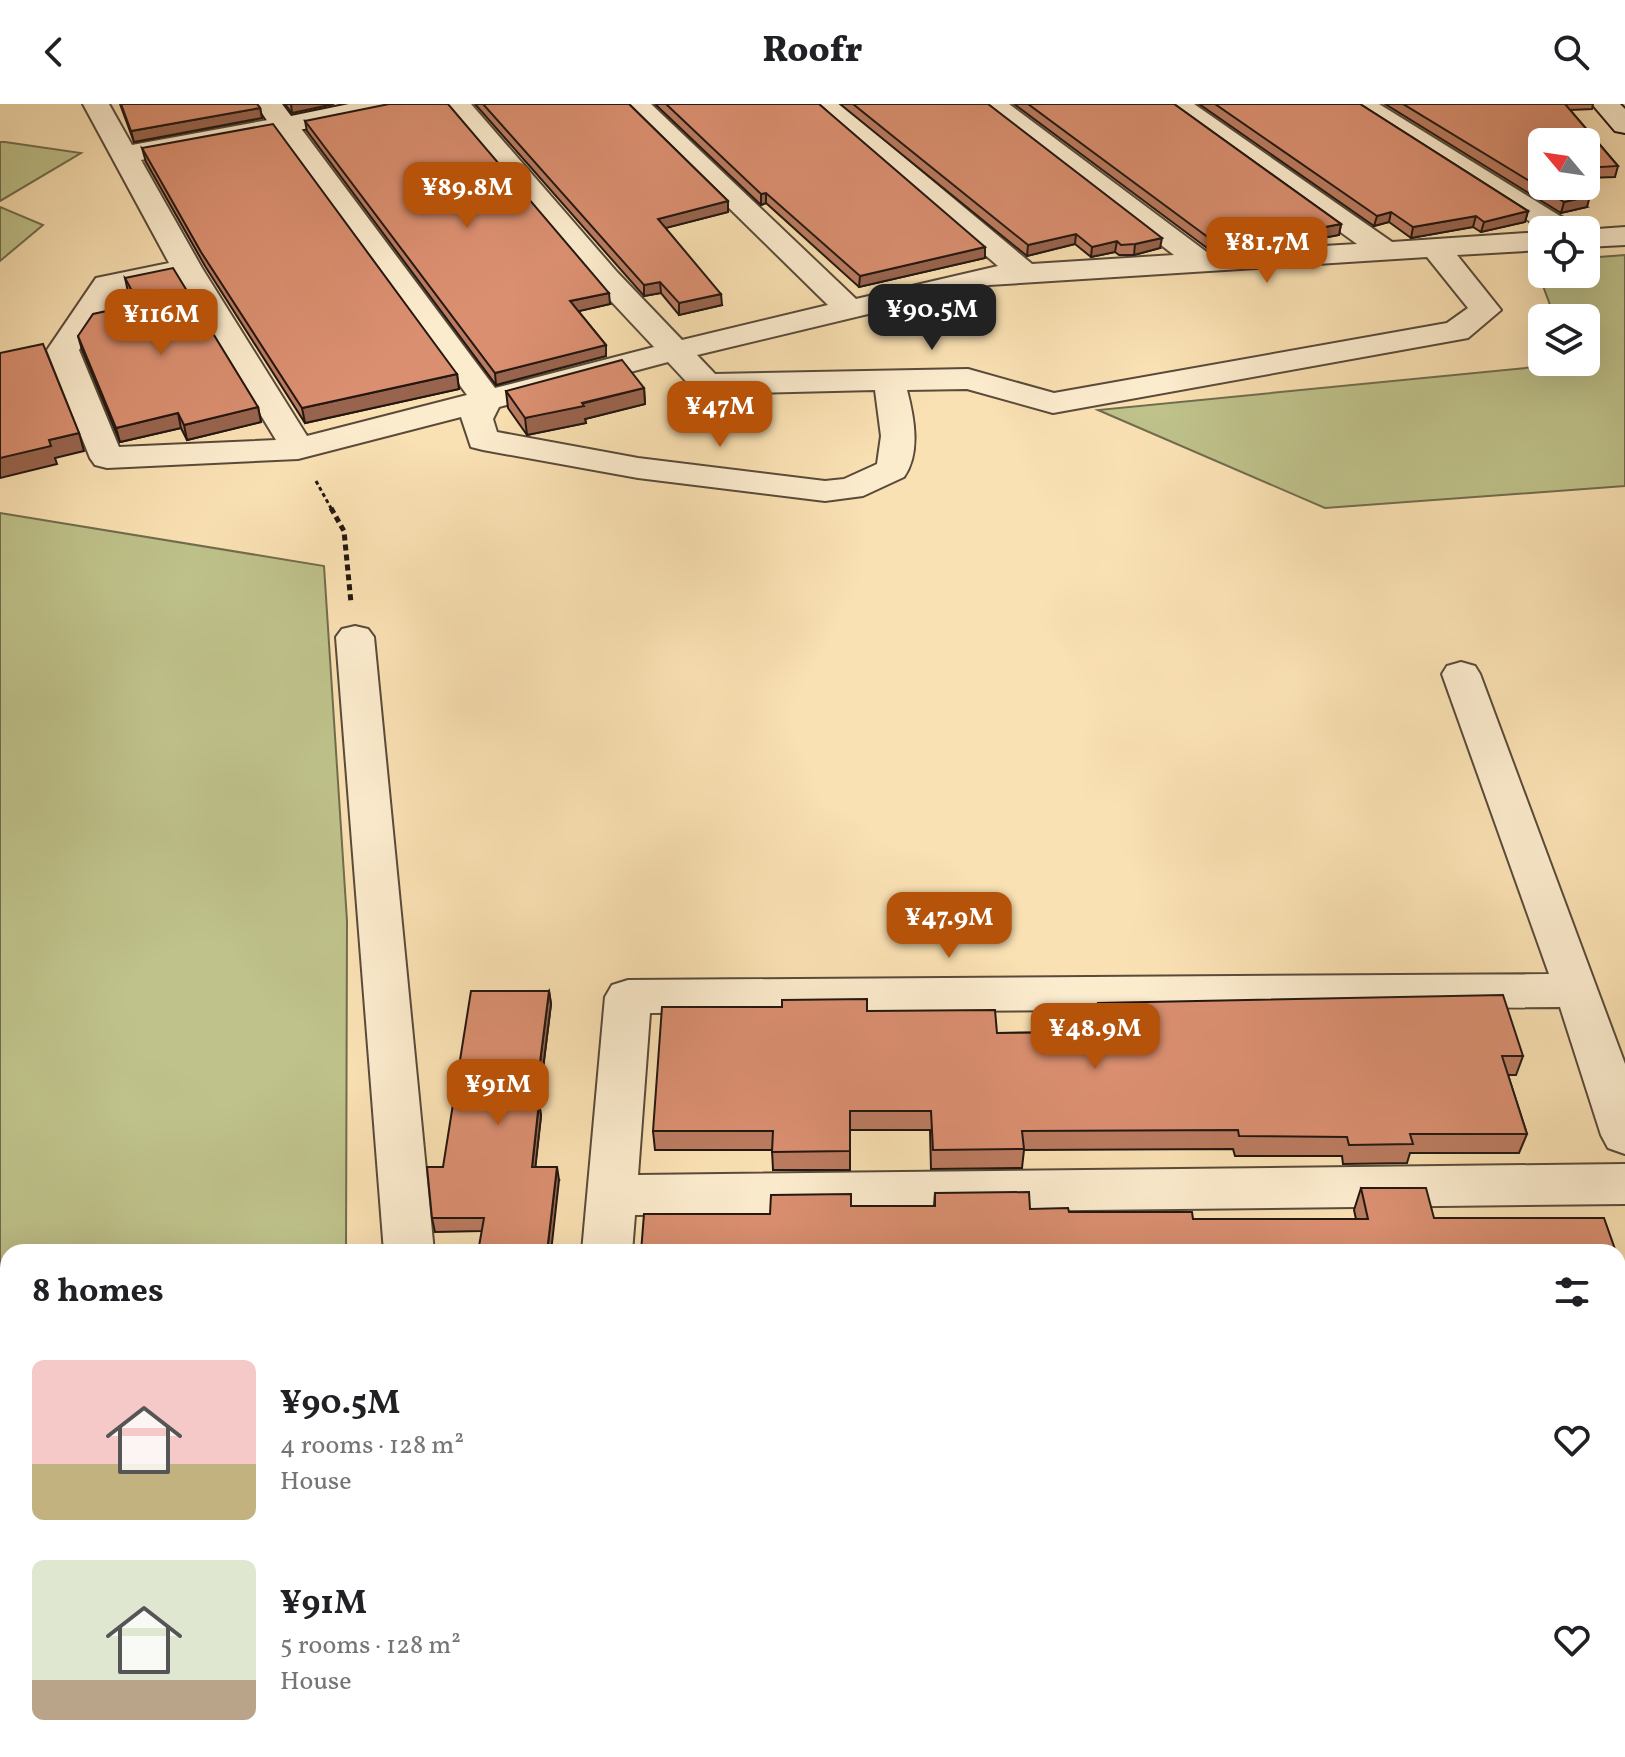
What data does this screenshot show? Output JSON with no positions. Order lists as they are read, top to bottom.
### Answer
{
  "north": "top left",
  "page": {
    "header": "Roofr",
    "price": [
      "¥89.8M",
      "¥81.7M",
      "¥90.5M",
      "¥116M",
      "¥47M",
      "¥47.9M",
      "¥48.9M",
      "¥91M"
    ],
    "heading": "8 homes",
    "list": [
      {
        "name": "¥90.5M",
        "note": "4 rooms · 128 m² · House"
      },
      {
        "name": "¥91M",
        "note": "5 rooms · 128 m² · House"
      }
    ]
  }
}
